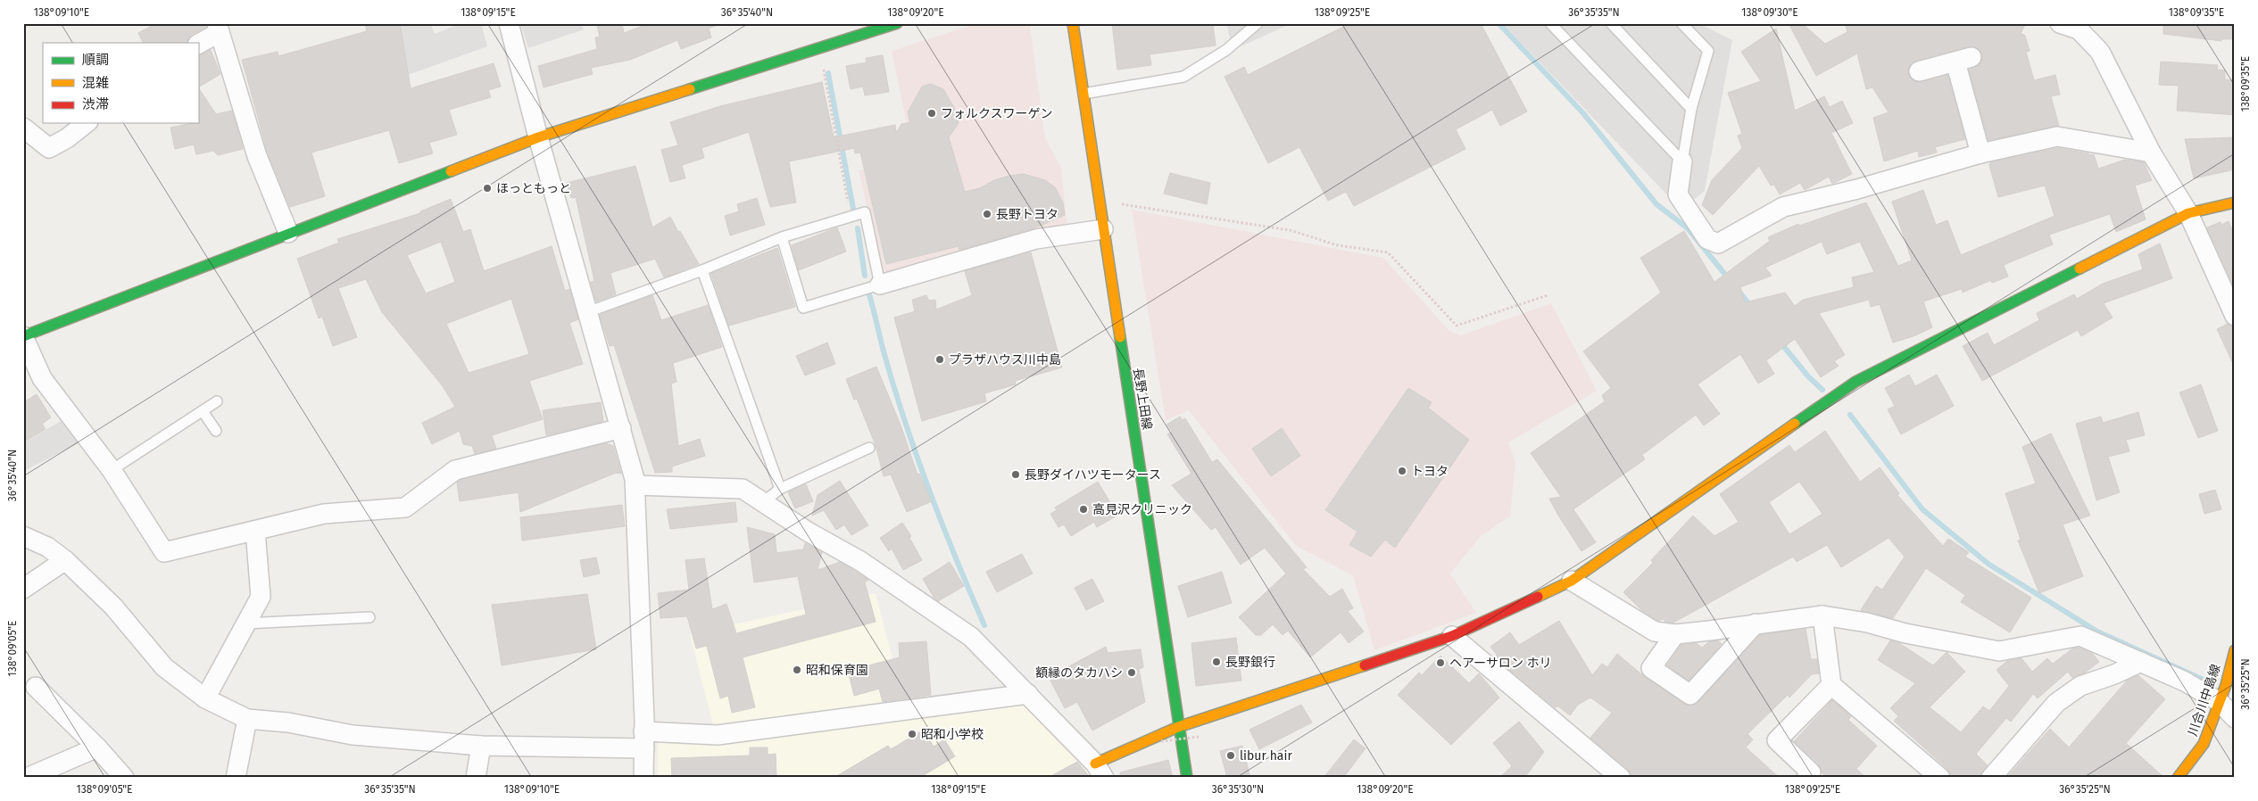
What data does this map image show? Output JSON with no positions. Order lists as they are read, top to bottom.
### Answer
{
  "streets": {
    "street": ["長野上田線", "川合川中島線"]
  },
  "places": [
    "フォルクスワーゲン",
    "ほっともっと",
    "長野トヨタ",
    "プラザハウス川中島",
    "トヨタ",
    "長野ダイハツモータース",
    "高見沢クリニック",
    "長野銀行",
    "ヘアーサロン ホリ",
    "昭和保育園",
    "額縁のタカハシ",
    "昭和小学校",
    "libur hair"
  ],
  "legend": ["順調", "混雑", "渋滞"],
  "coordinates": [
    "138°09'10\"E",
    "138°09'15\"E",
    "36°35'40\"N",
    "138°09'20\"E",
    "138°09'25\"E",
    "36°35'35\"N",
    "138°09'30\"E",
    "138°09'35\"E",
    "138°09'05\"E",
    "36°35'25\"N",
    "36°35'30\"N"
  ]
}
